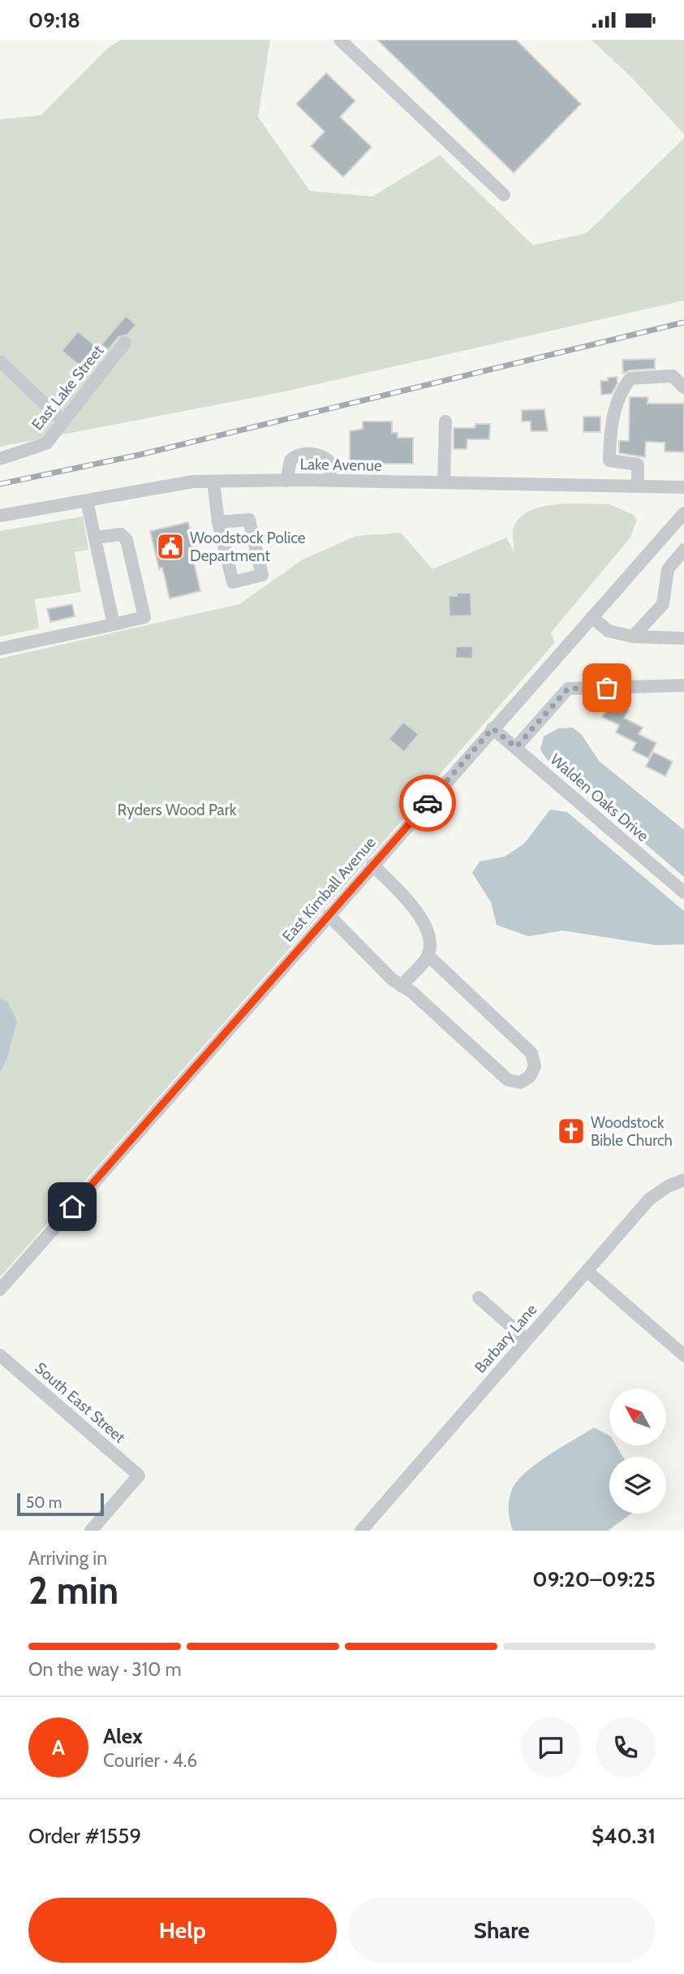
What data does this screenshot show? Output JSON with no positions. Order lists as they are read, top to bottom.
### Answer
{
  "streets": {
    "street": [
      "East Lake Street",
      "Lake Avenue",
      "Walden Oaks Drive",
      "East Kimball Avenue",
      "Barbary Lane",
      "South East Street"
    ]
  },
  "crossings": [
    ["Walden Oaks Drive", "East Kimball Avenue"]
  ],
  "parks": ["Ryders Wood Park"],
  "places": {
    "public building": ["Woodstock Police Department"],
    "church": ["Woodstock Bible Church"]
  },
  "scale_bar": "50 m",
  "north": "top left",
  "page": {
    "status": "09:18",
    "scale": "50 m",
    "heading": ["2 min", "Arriving in", "09:20–09:25"],
    "panel": [
      "Alex",
      "Courier · 4.6",
      "Order #1559",
      "$40.31"
    ],
    "bar": "On the way · 310 m",
    "round": "A",
    "buttons": ["Help", "Share"]
  }
}
